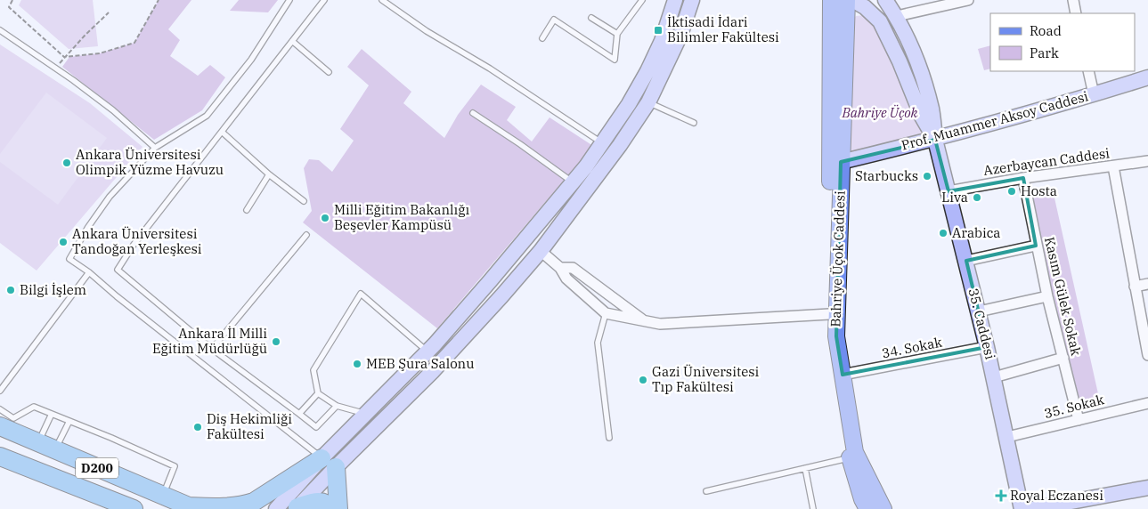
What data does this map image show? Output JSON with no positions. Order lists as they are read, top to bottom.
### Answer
{
  "streets": {
    "highway": ["D200"],
    "main road": ["Prof. Muammer Aksoy Caddesi", "Bahriye Üçok Caddesi", "35. Caddesi"],
    "street": [
      "Azerbaycan Caddesi",
      "Kasım Gülek Sokak",
      "34. Sokak",
      "35. Sokak"
    ]
  },
  "crossings": [
    ["Prof. Muammer Aksoy Caddesi", "Bahriye Üçok Caddesi"],
    ["Prof. Muammer Aksoy Caddesi", "35. Caddesi"],
    ["Azerbaycan Caddesi", "Kasım Gülek Sokak"],
    ["Azerbaycan Caddesi", "35. Caddesi"],
    ["Bahriye Üçok Caddesi", "34. Sokak"],
    ["Kasım Gülek Sokak", "35. Sokak"],
    ["35. Caddesi", "34. Sokak"],
    ["35. Caddesi", "35. Sokak"]
  ],
  "parks": ["Bahriye Üçok"],
  "places": {
    "transit": ["İktisadi İdari Bilimler Fakültesi"],
    "other": [
      "Ankara Üniversitesi Olimpik Yüzme Havuzu",
      "Starbucks",
      "Hosta",
      "Liva",
      "Milli Eğitim Bakanlığı Beşevler Kampüsü",
      "Arabica",
      "Ankara Üniversitesi Tandoğan Yerleşkesi",
      "Bilgi İşlem",
      "Ankara İl Milli Eğitim Müdürlüğü",
      "MEB Şura Salonu",
      "Gazi Üniversitesi Tıp Fakültesi",
      "Diş Hekimliği Fakültesi"
    ],
    "health": ["Royal Eczanesi"]
  },
  "legend": ["Road", "Park"]
}
